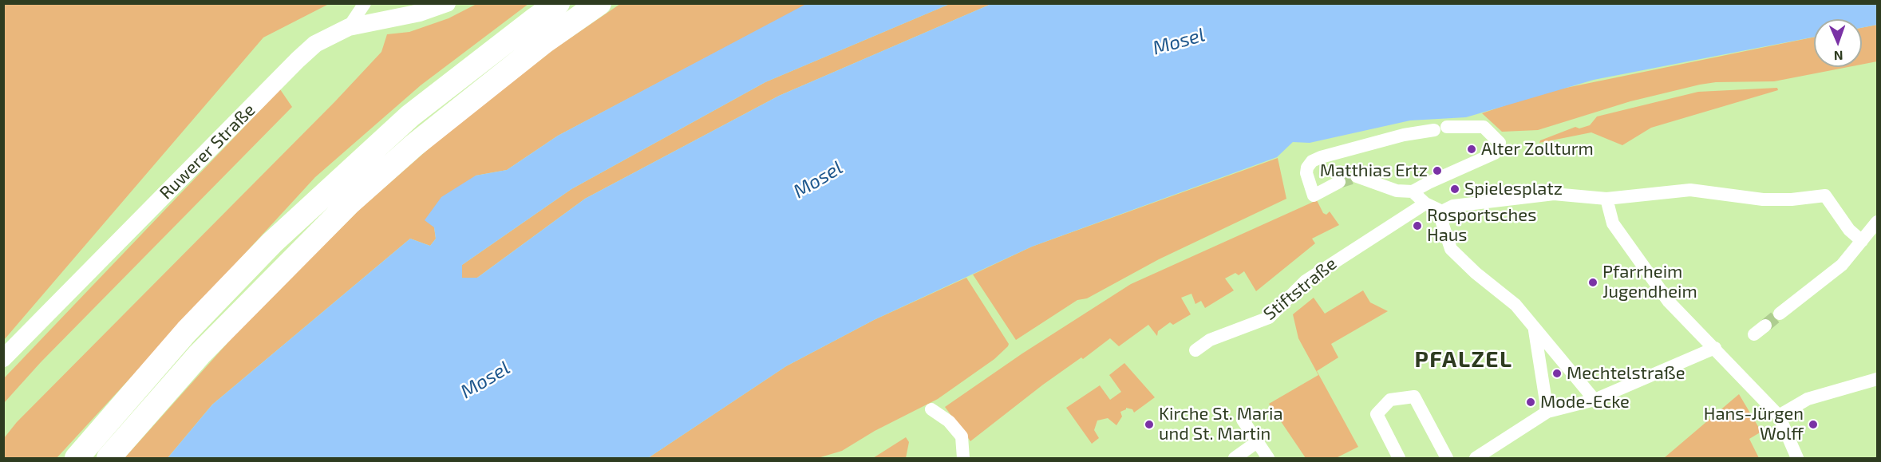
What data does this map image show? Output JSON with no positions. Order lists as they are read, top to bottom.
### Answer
{
  "streets": {
    "main road": ["Ruwerer Straße"],
    "street": ["Stiftstraße"]
  },
  "districts": ["PFALZEL"],
  "water": ["Mosel"],
  "places": [
    "Alter Zollturm",
    "Matthias Ertz",
    "Spielesplatz",
    "Rosportsches Haus",
    "Pfarrheim Jugendheim",
    "Mechtelstraße",
    "Mode-Ecke",
    "Kirche St. Maria und St. Martin",
    "Hans-Jürgen Wolff"
  ],
  "north": "bottom"
}
